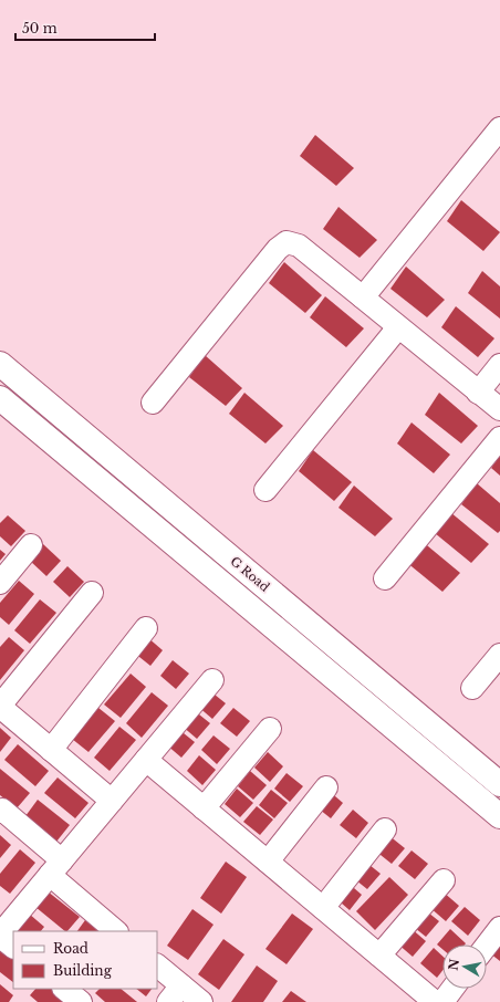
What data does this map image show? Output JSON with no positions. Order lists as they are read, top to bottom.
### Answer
{
  "streets": {
    "street": ["G Road"]
  },
  "legend": ["Road", "Building"],
  "scale_bar": "50 m",
  "north": "left"
}
